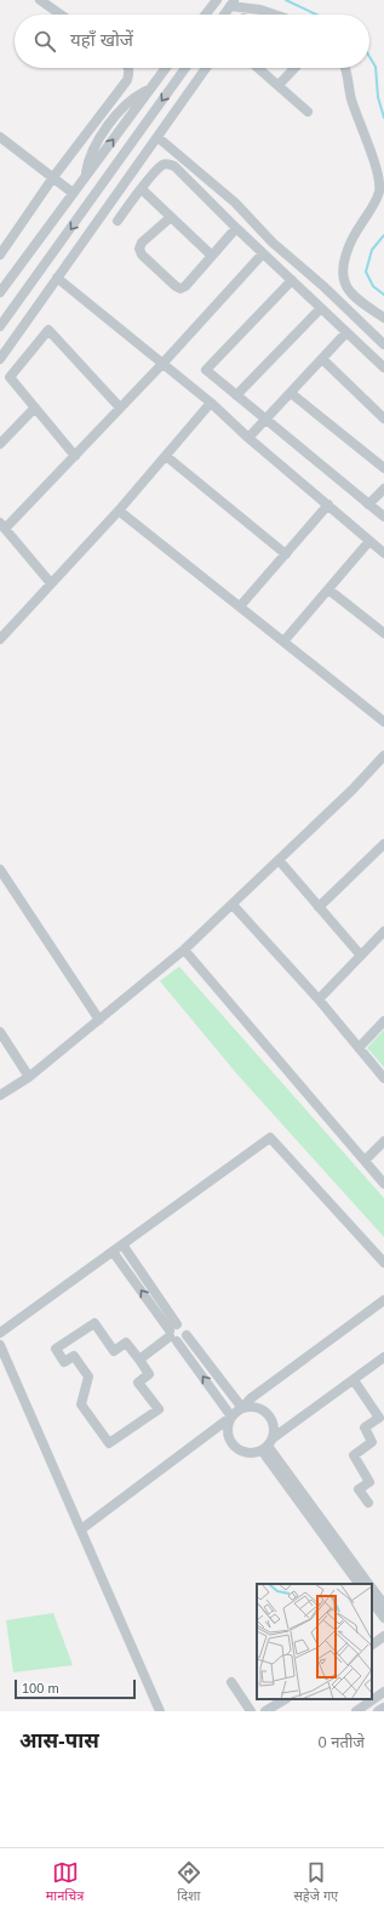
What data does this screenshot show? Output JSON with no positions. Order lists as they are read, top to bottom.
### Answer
{
  "scale_bar": "100 m",
  "page": {
    "search": "यहाँ खोजें",
    "scale": "100 m",
    "heading": ["आस-पास", "0 नतीजे"],
    "nav": ["मानचित्र", "दिशा", "सहेजे गए"]
  }
}
